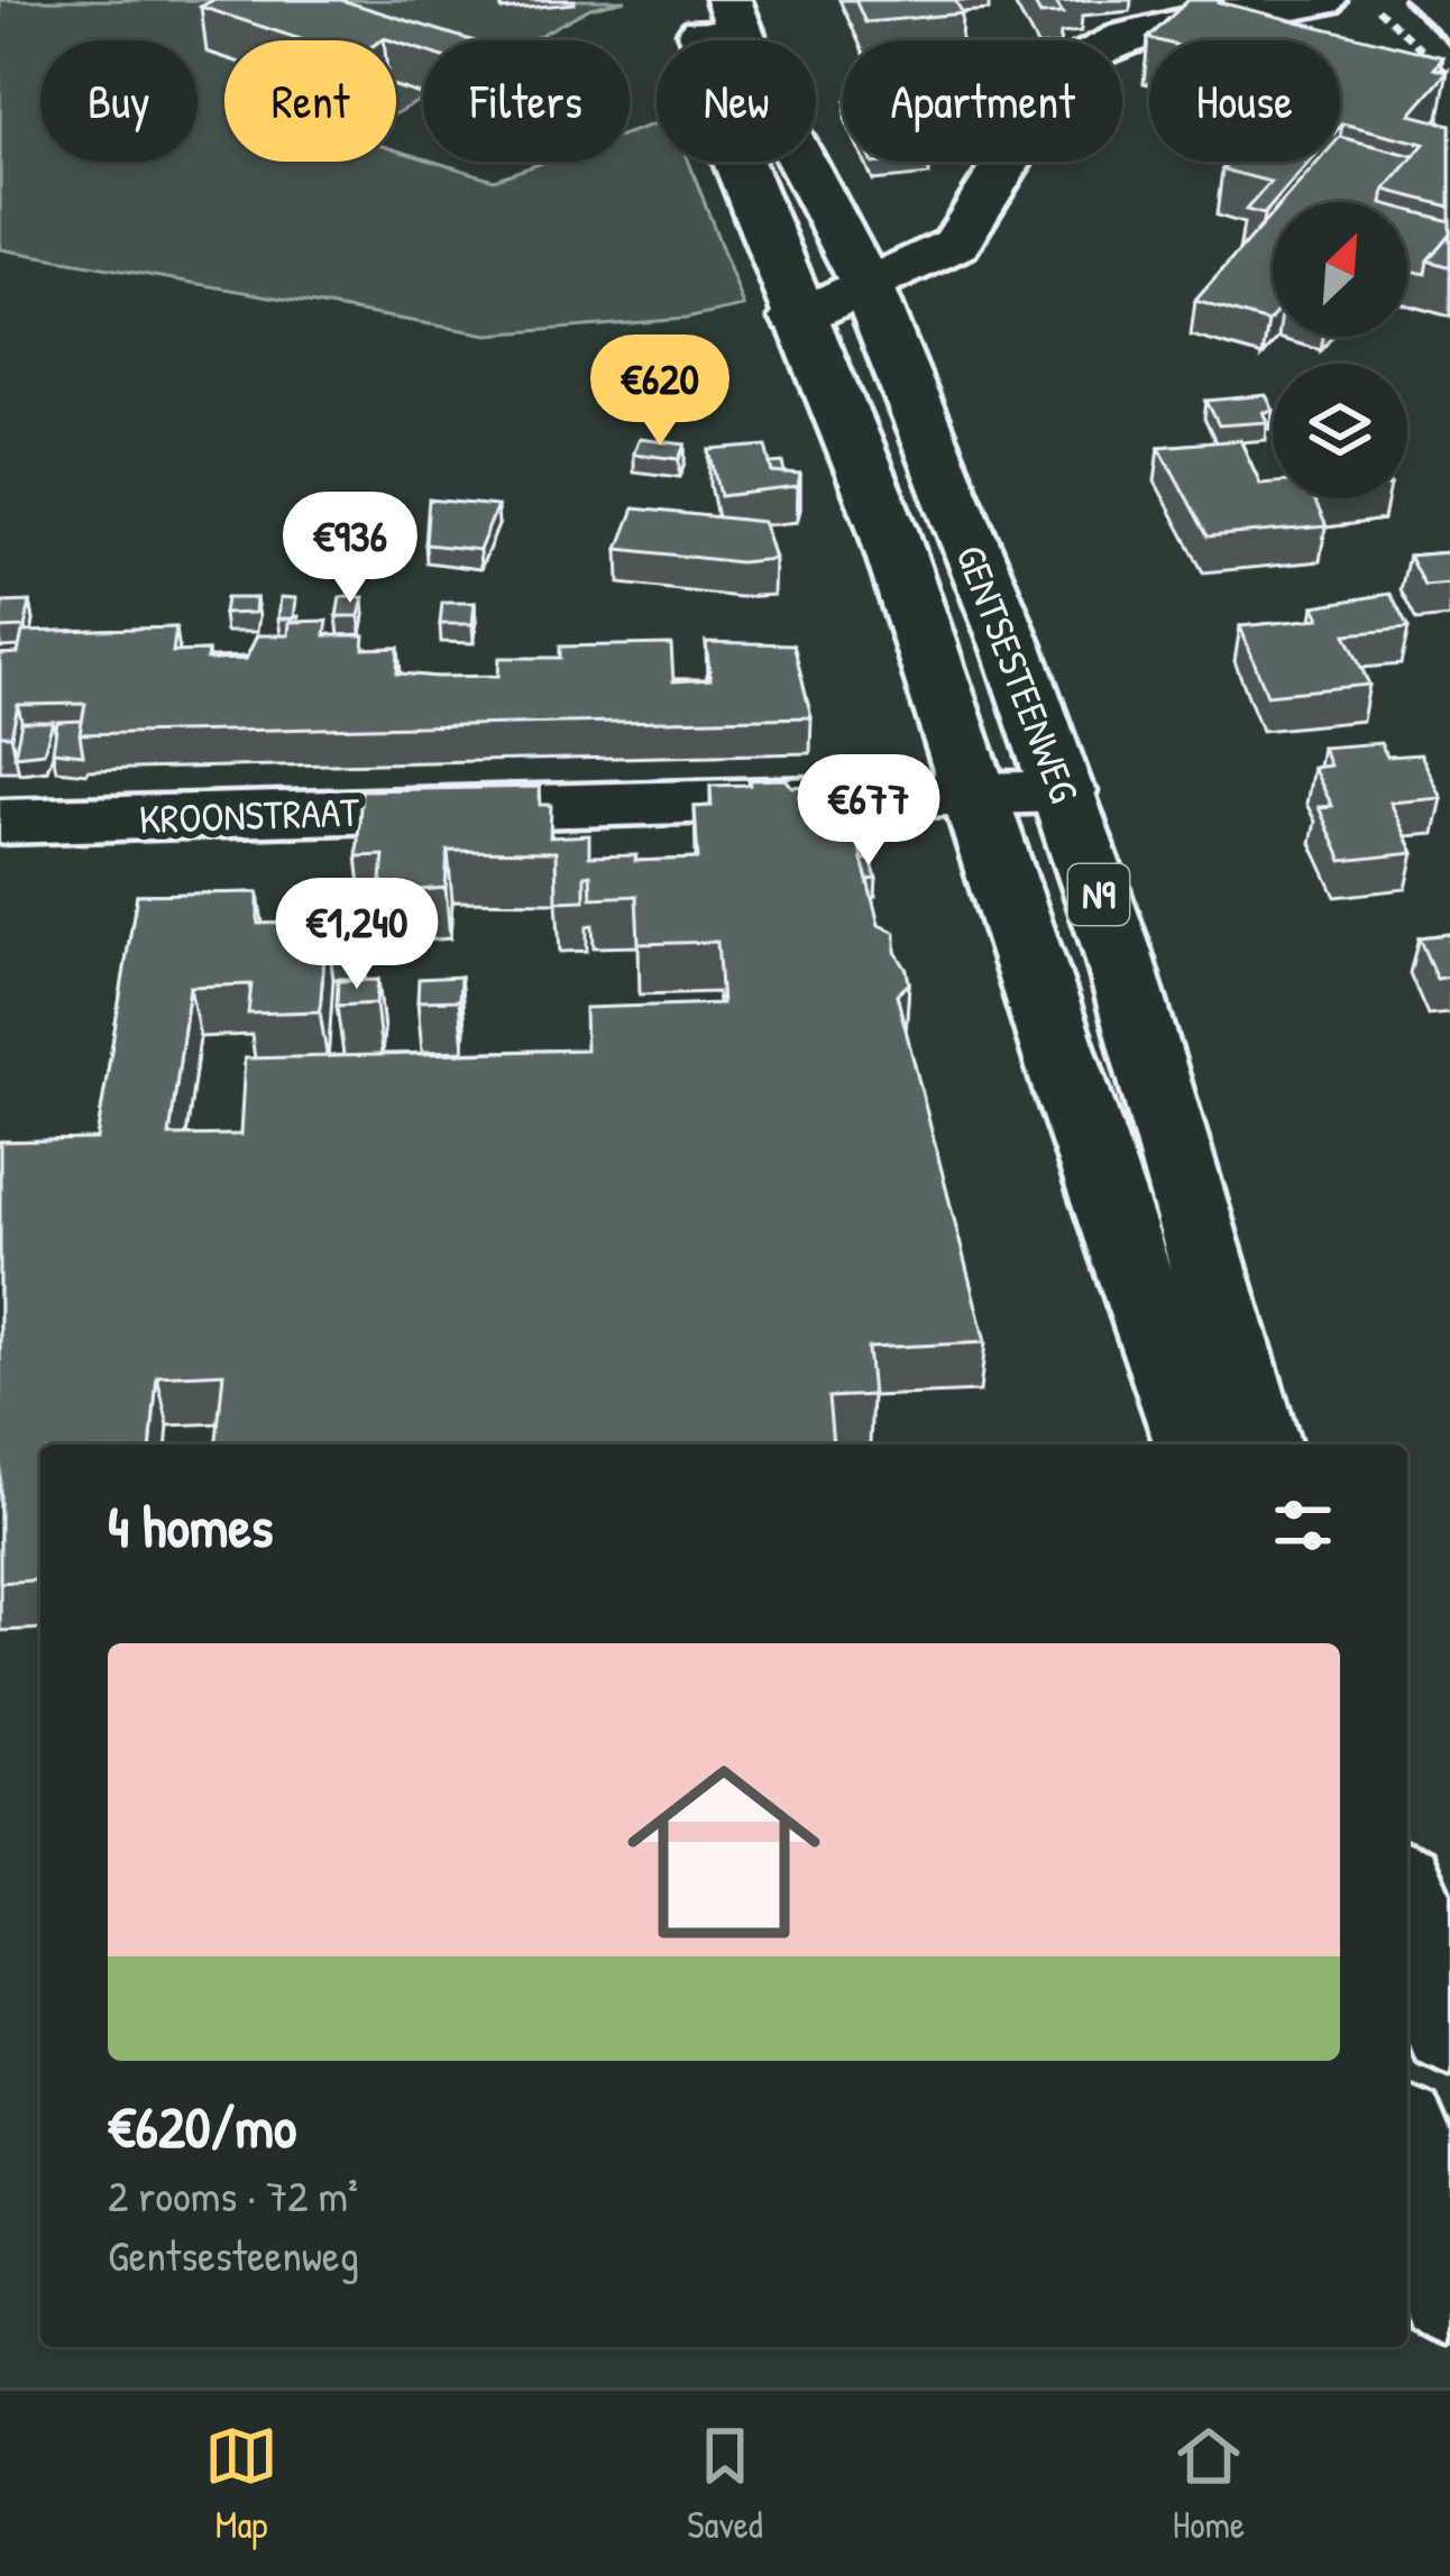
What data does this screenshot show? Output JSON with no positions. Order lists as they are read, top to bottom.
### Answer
{
  "streets": {
    "main road": ["GENTSESTEENWEG", "KROONSTRAAT", "N9"]
  },
  "crossings": [
    ["GENTSESTEENWEG", "KROONSTRAAT"]
  ],
  "north": "top right",
  "page": {
    "chip": [
      "Buy",
      "Rent",
      "Filters",
      "New",
      "Apartment",
      "House"
    ],
    "price": [
      "€620",
      "€936",
      "€677",
      "€1,240"
    ],
    "heading": "4 homes",
    "list": [
      {
        "name": "€620/mo",
        "note": "2 rooms · 72 m² · Gentsesteenweg"
      }
    ],
    "tabs": ["Map", "Saved", "Home"]
  }
}
